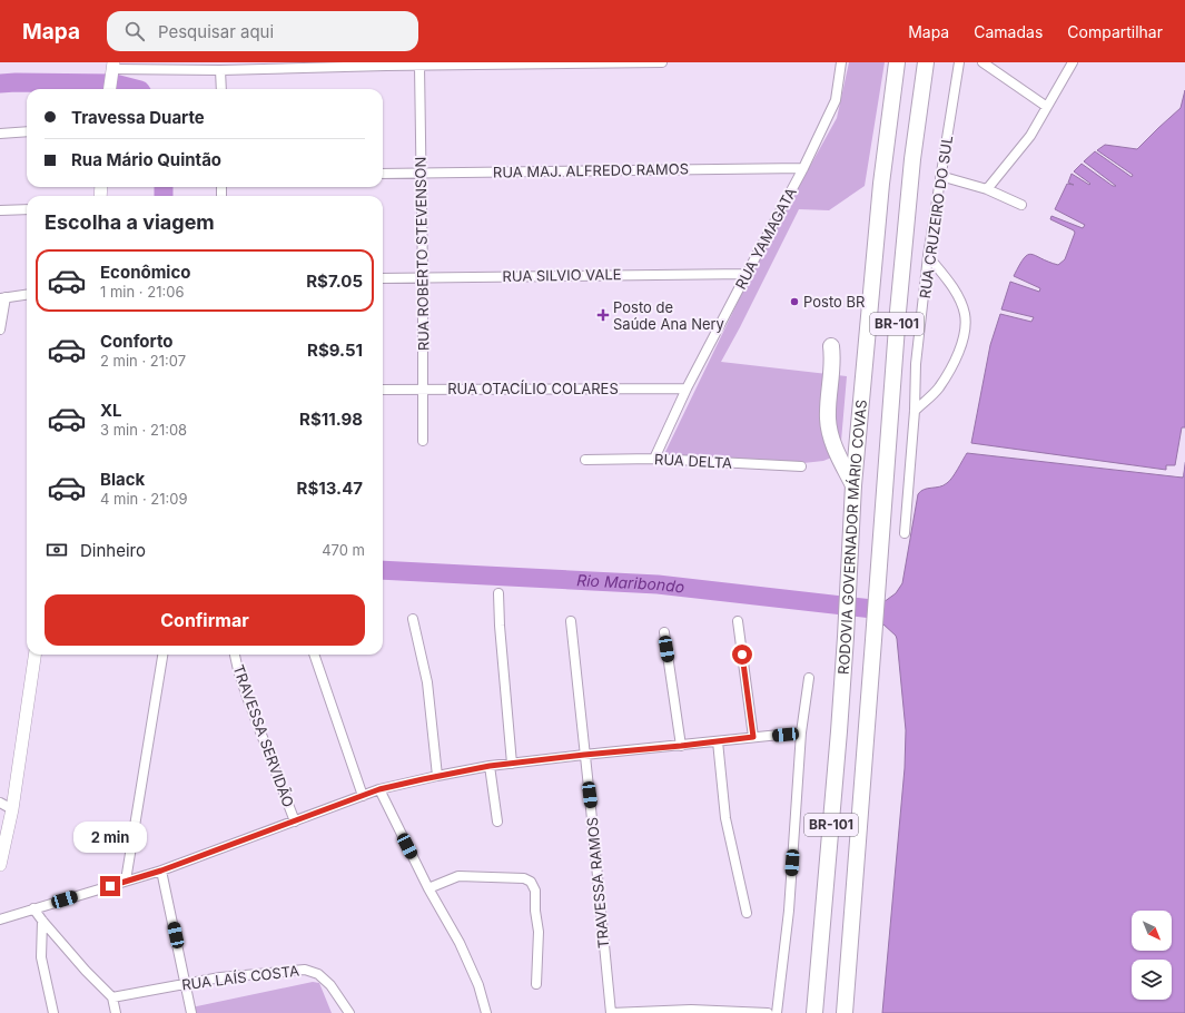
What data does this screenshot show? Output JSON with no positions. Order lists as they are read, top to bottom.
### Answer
{
  "streets": {
    "highway": ["BR-101", "RODOVIA GOVERNADOR MÁRIO COVAS"],
    "street": [
      "RUA MAJ. ALFREDO RAMOS",
      "RUA CRUZEIRO DO SUL",
      "RUA YAMAGATA",
      "RUA ROBERTO STEVENSON",
      "RUA SILVIO VALE",
      "RUA OTACÍLIO COLARES",
      "RUA DELTA",
      "TRAVESSA SERVIDÃO",
      "TRAVESSA RAMOS",
      "RUA LAÍS COSTA"
    ]
  },
  "crossings": [
    ["RUA MAJ. ALFREDO RAMOS", "RUA YAMAGATA"],
    ["RUA MAJ. ALFREDO RAMOS", "RUA ROBERTO STEVENSON"],
    ["RUA YAMAGATA", "RUA SILVIO VALE"],
    ["RUA YAMAGATA", "RUA OTACÍLIO COLARES"],
    ["RUA YAMAGATA", "RUA DELTA"],
    ["RUA ROBERTO STEVENSON", "RUA SILVIO VALE"],
    ["RUA ROBERTO STEVENSON", "RUA OTACÍLIO COLARES"]
  ],
  "water": ["Rio Maribondo"],
  "places": {
    "other": ["Posto BR"],
    "health": ["Posto de Saúde Ana Nery"]
  },
  "north": "bottom right",
  "page": {
    "header": "Mapa",
    "search": "Pesquisar aqui",
    "nav": ["Mapa", "Camadas", "Compartilhar"],
    "banner": ["Travessa Duarte", "Rua Mário Quintão"],
    "heading": "Escolha a viagem",
    "list": [
      {
        "name": "Econômico",
        "note": "1 min · 21:06",
        "value": "R$7.05"
      },
      {
        "name": "Conforto",
        "note": "2 min · 21:07",
        "value": "R$9.51"
      },
      {
        "name": "XL",
        "note": "3 min · 21:08",
        "value": "R$11.98"
      },
      {
        "name": "Black",
        "note": "4 min · 21:09",
        "value": "R$13.47"
      }
    ],
    "pay": ["Dinheiro", "470 m"],
    "buttons": "Confirmar",
    "bubble": "2 min"
  }
}
